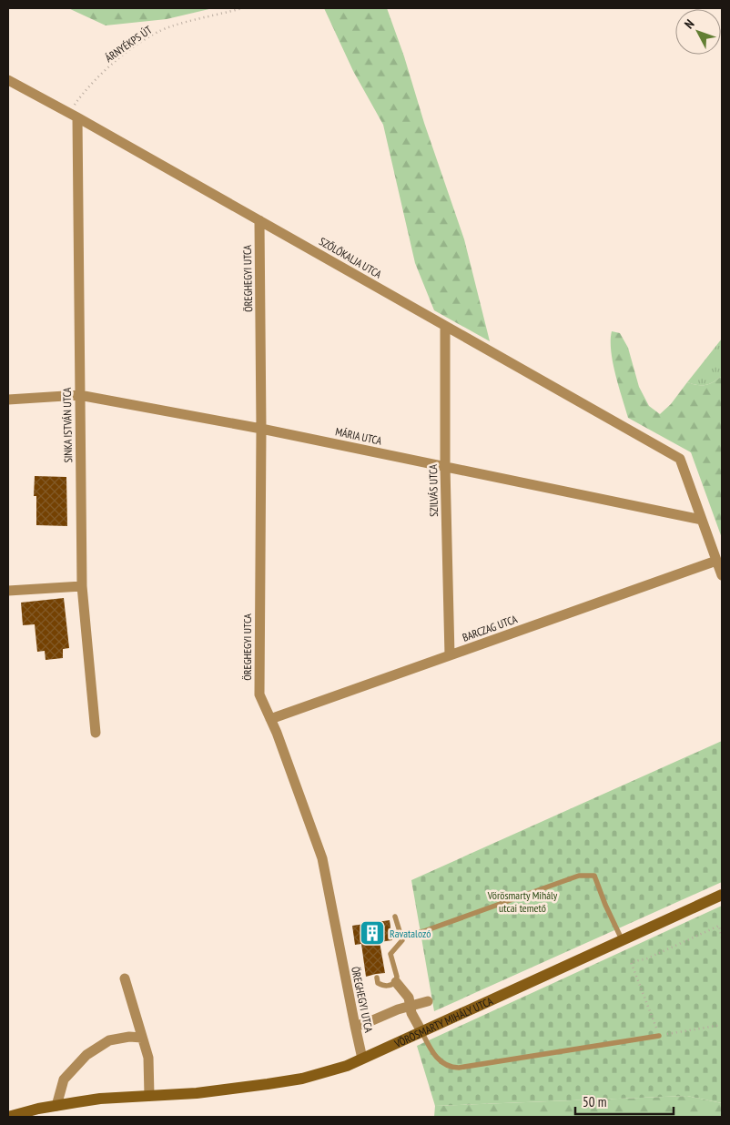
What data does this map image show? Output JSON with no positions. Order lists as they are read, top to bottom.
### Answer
{
  "streets": {
    "main road": ["VÖRÖSMARTY MIHÁLY UTCA"],
    "street": [
      "SZŐLŐKALJA UTCA",
      "ÖREGHEGYI UTCA",
      "SINKA ISTVÁN UTCA",
      "MÁRIA UTCA",
      "SZILVÁS UTCA",
      "BARCZAG UTCA"
    ],
    "path": ["ÁRNYÉKPS ÚT"]
  },
  "crossings": [
    ["ÁRNYÉKPS ÚT", "SZŐLŐKALJA UTCA"],
    ["ÁRNYÉKPS ÚT", "SINKA ISTVÁN UTCA"],
    ["SZŐLŐKALJA UTCA", "ÖREGHEGYI UTCA"],
    ["SZŐLŐKALJA UTCA", "SINKA ISTVÁN UTCA"],
    ["SZŐLŐKALJA UTCA", "MÁRIA UTCA"],
    ["SZŐLŐKALJA UTCA", "SZILVÁS UTCA"],
    ["ÖREGHEGYI UTCA", "MÁRIA UTCA"],
    ["ÖREGHEGYI UTCA", "BARCZAG UTCA"],
    ["ÖREGHEGYI UTCA", "VÖRÖSMARTY MIHÁLY UTCA"],
    ["SINKA ISTVÁN UTCA", "MÁRIA UTCA"],
    ["MÁRIA UTCA", "SZILVÁS UTCA"],
    ["SZILVÁS UTCA", "BARCZAG UTCA"]
  ],
  "parks": ["Vörösmarty Mihály utcai temető"],
  "places": {
    "building": ["Ravatalozó"]
  },
  "scale_bar": "50 m",
  "north": "top left"
}
